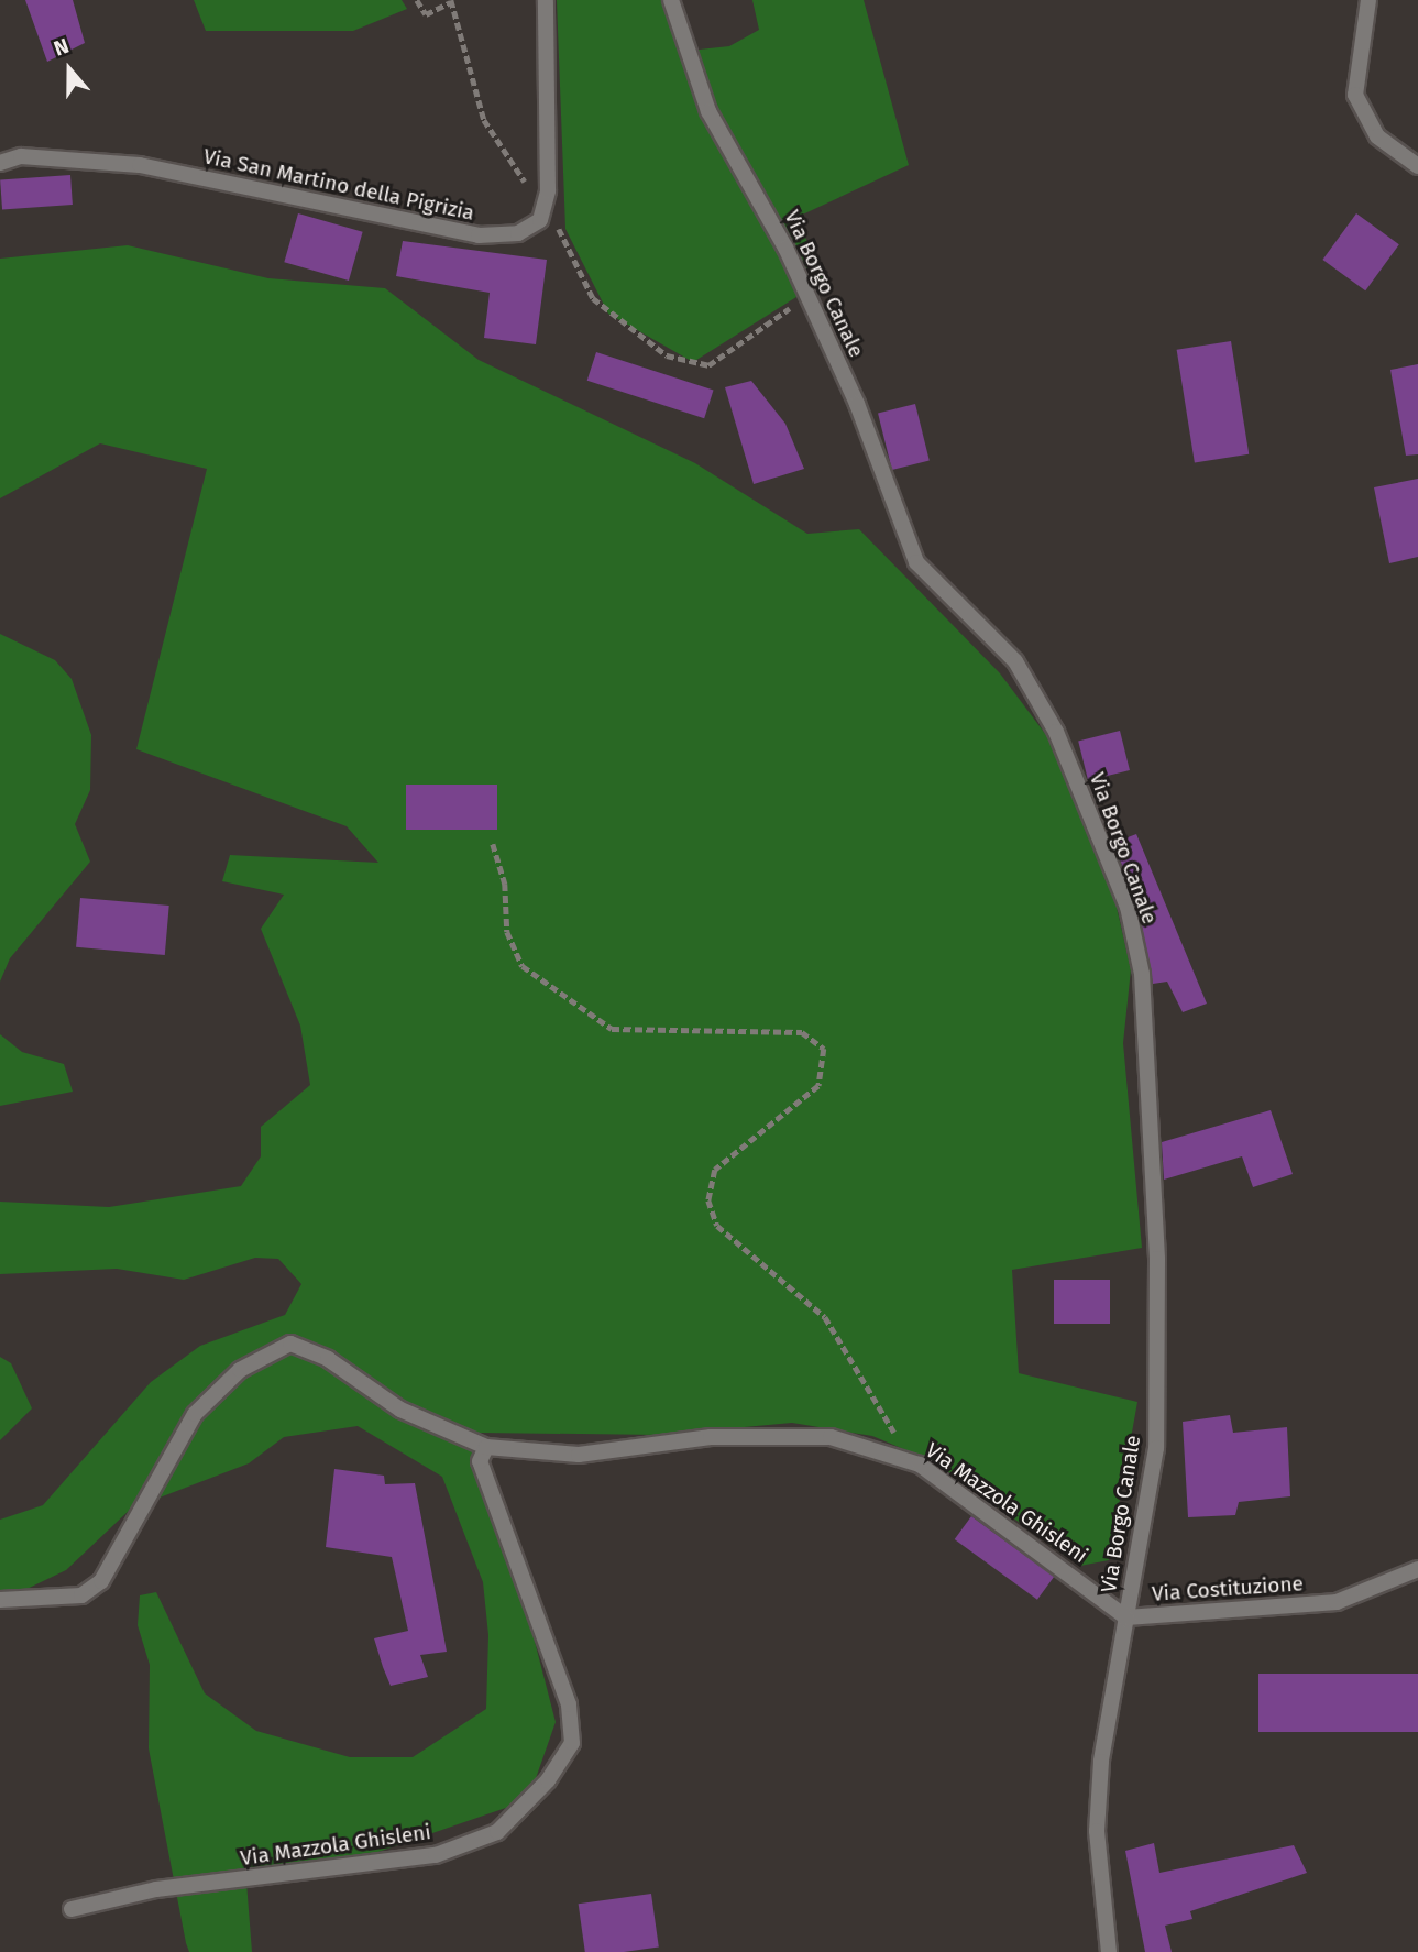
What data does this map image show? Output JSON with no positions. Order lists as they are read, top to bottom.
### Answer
{
  "streets": {
    "street": [
      "Via San Martino della Pigrizia",
      "Via Borgo Canale",
      "Via Mazzola Ghisleni",
      "Via Costituzione"
    ]
  },
  "crossings": [
    ["Via Borgo Canale", "Via Mazzola Ghisleni"],
    ["Via Borgo Canale", "Via Costituzione"],
    ["Via Mazzola Ghisleni", "Via Costituzione"]
  ],
  "north": "top"
}
